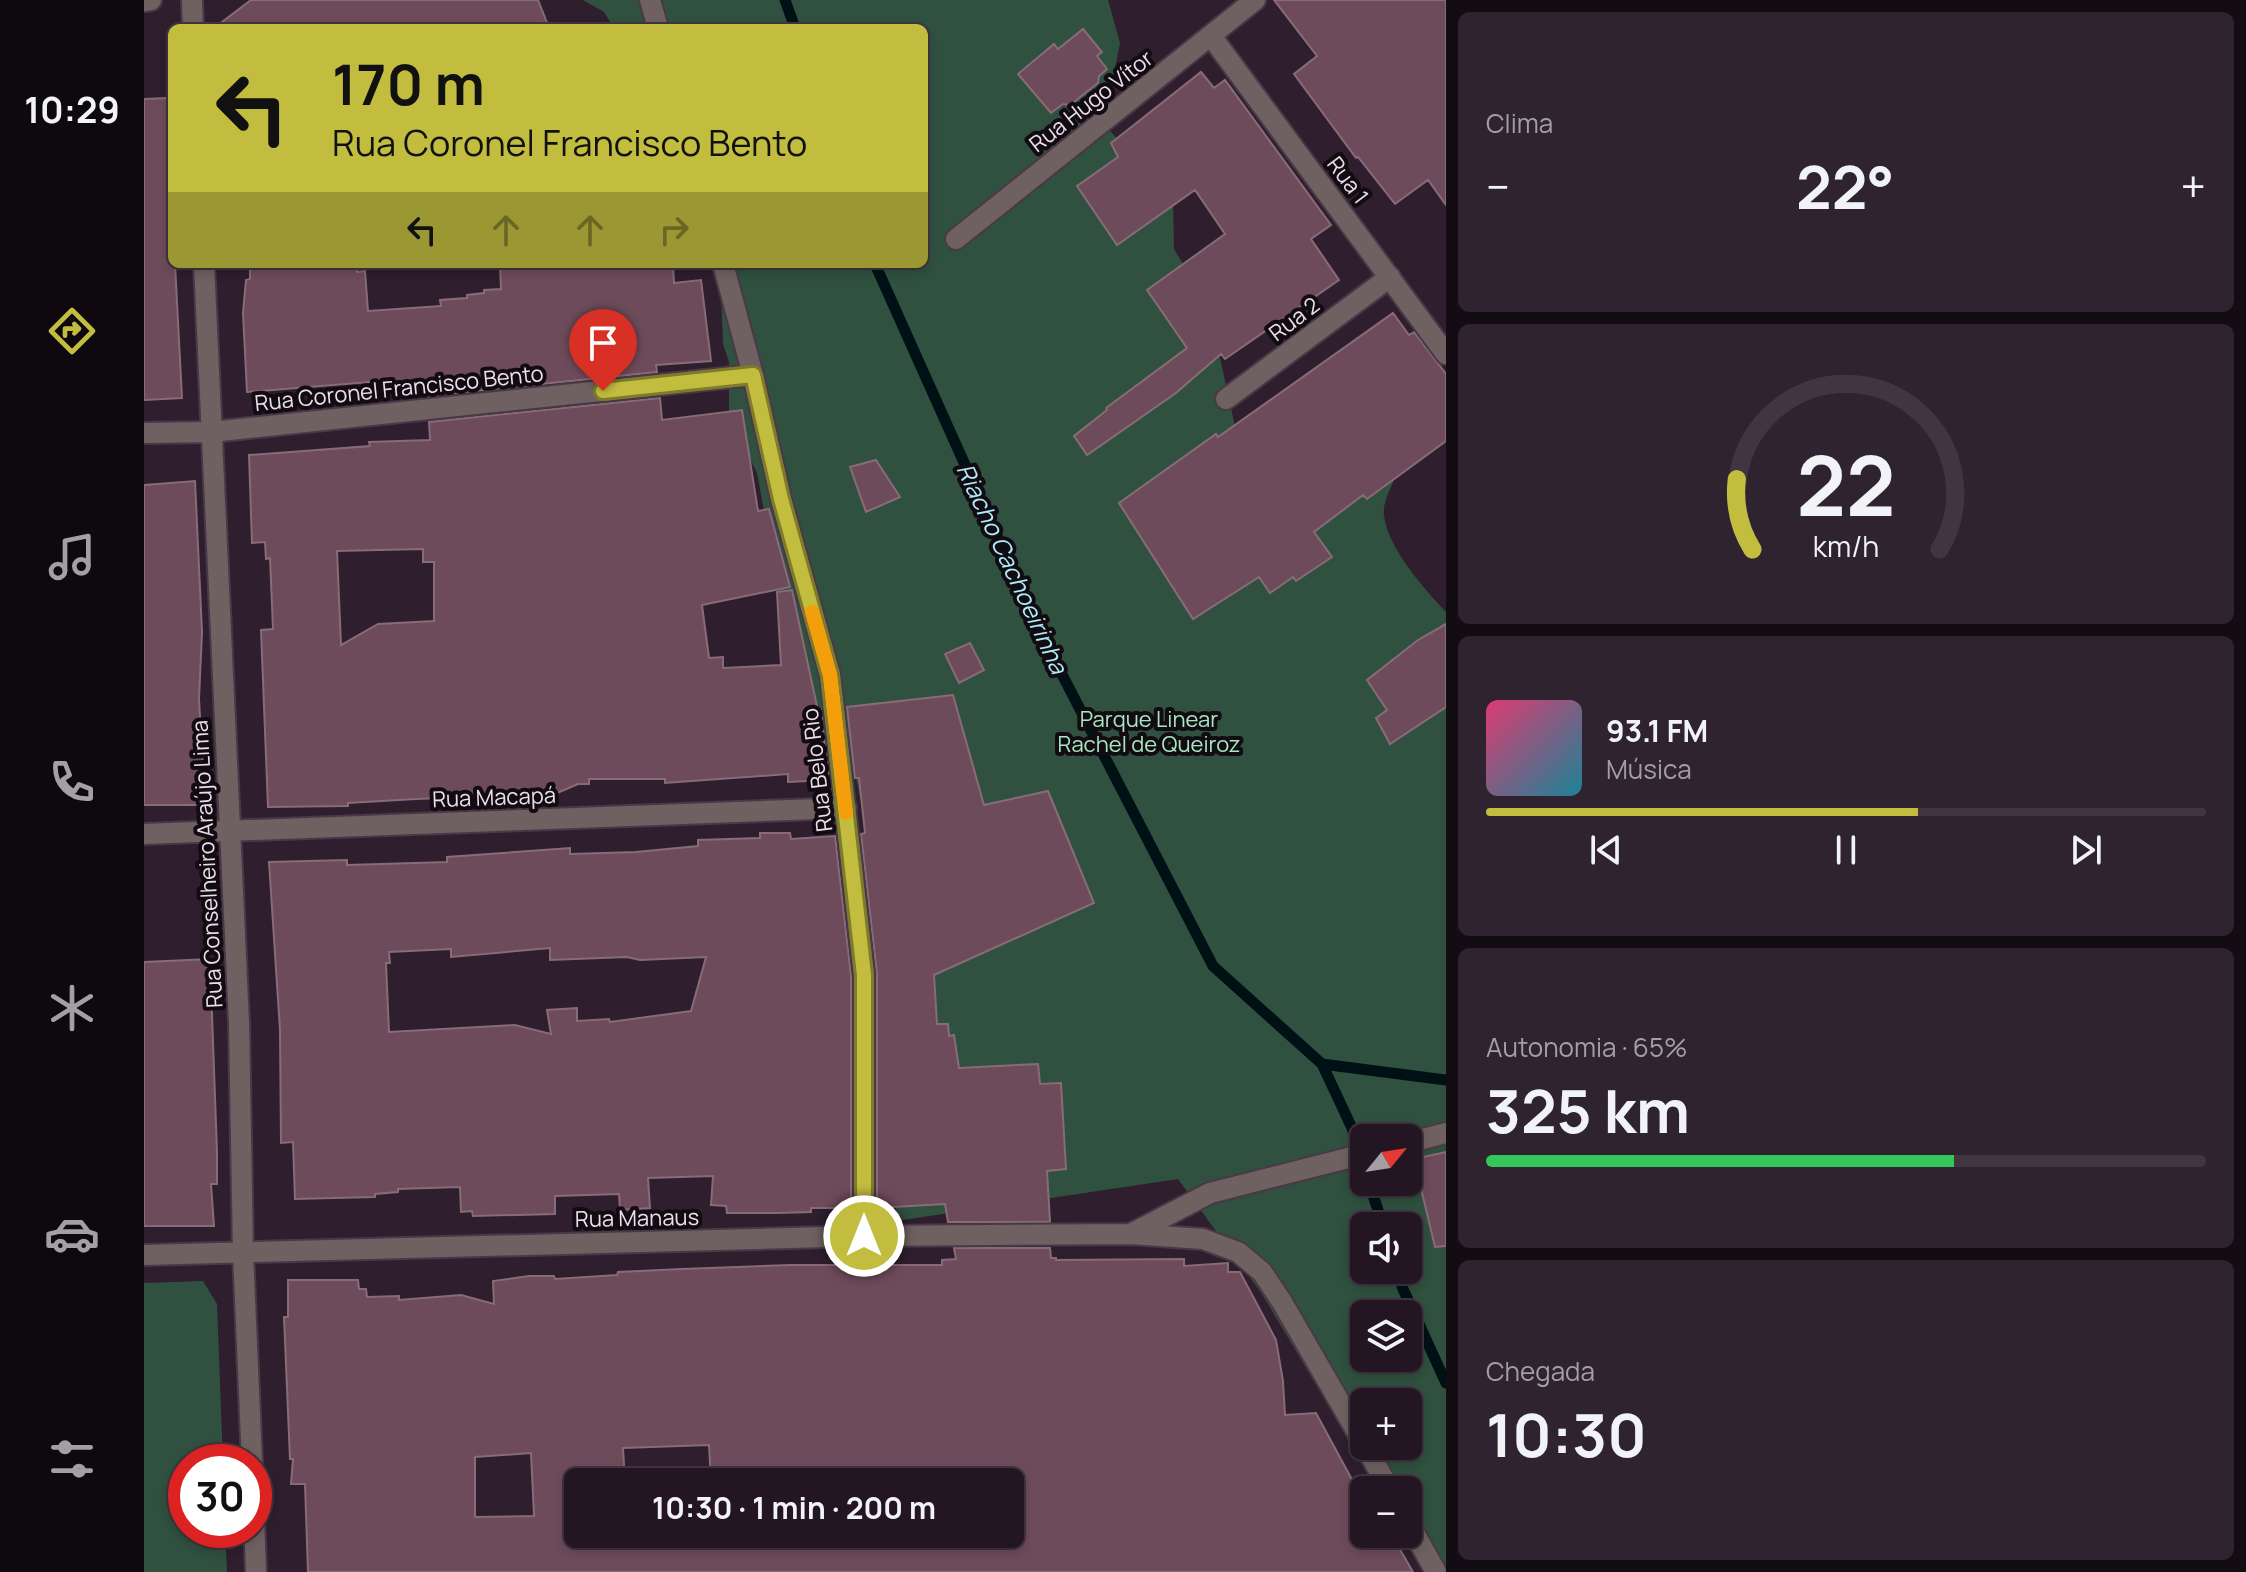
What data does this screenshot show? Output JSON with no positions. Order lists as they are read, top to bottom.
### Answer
{
  "streets": {
    "street": [
      "Rua Hugo Vítor",
      "Rua 1",
      "Rua 2",
      "Rua Coronel Francisco Bento",
      "Rua Belo Rio",
      "Rua Macapá",
      "Rua Conselheiro Araújo Lima",
      "Rua Manaus"
    ]
  },
  "crossings": [
    ["Rua Hugo Vítor", "Rua 1"],
    ["Rua 1", "Rua 2"],
    ["Rua Coronel Francisco Bento", "Rua Belo Rio"],
    ["Rua Coronel Francisco Bento", "Rua Conselheiro Araújo Lima"],
    ["Rua Belo Rio", "Rua Macapá"],
    ["Rua Belo Rio", "Rua Manaus"],
    ["Rua Macapá", "Rua Conselheiro Araújo Lima"],
    ["Rua Conselheiro Araújo Lima", "Rua Manaus"]
  ],
  "water": ["Riacho Cachoeirinha"],
  "parks": ["Parque Linear Rachel de Queiroz"],
  "north": "top right",
  "page": {
    "tabs": "10:29",
    "tile": [
      "Clima",
      ["Autonomia · 65%", "325 km"],
      ["Chegada", "10:30"]
    ],
    "turn": ["170 m", "Rua Coronel Francisco Bento"],
    "heat": ["−", "22°", "+"],
    "song": ["93.1 FM", "Música"],
    "map_buttons": ["+", "−"],
    "limit": "30",
    "trip": "10:30 · 1 min · 200 m",
    "gauge": ["22", "km/h"]
  }
}
